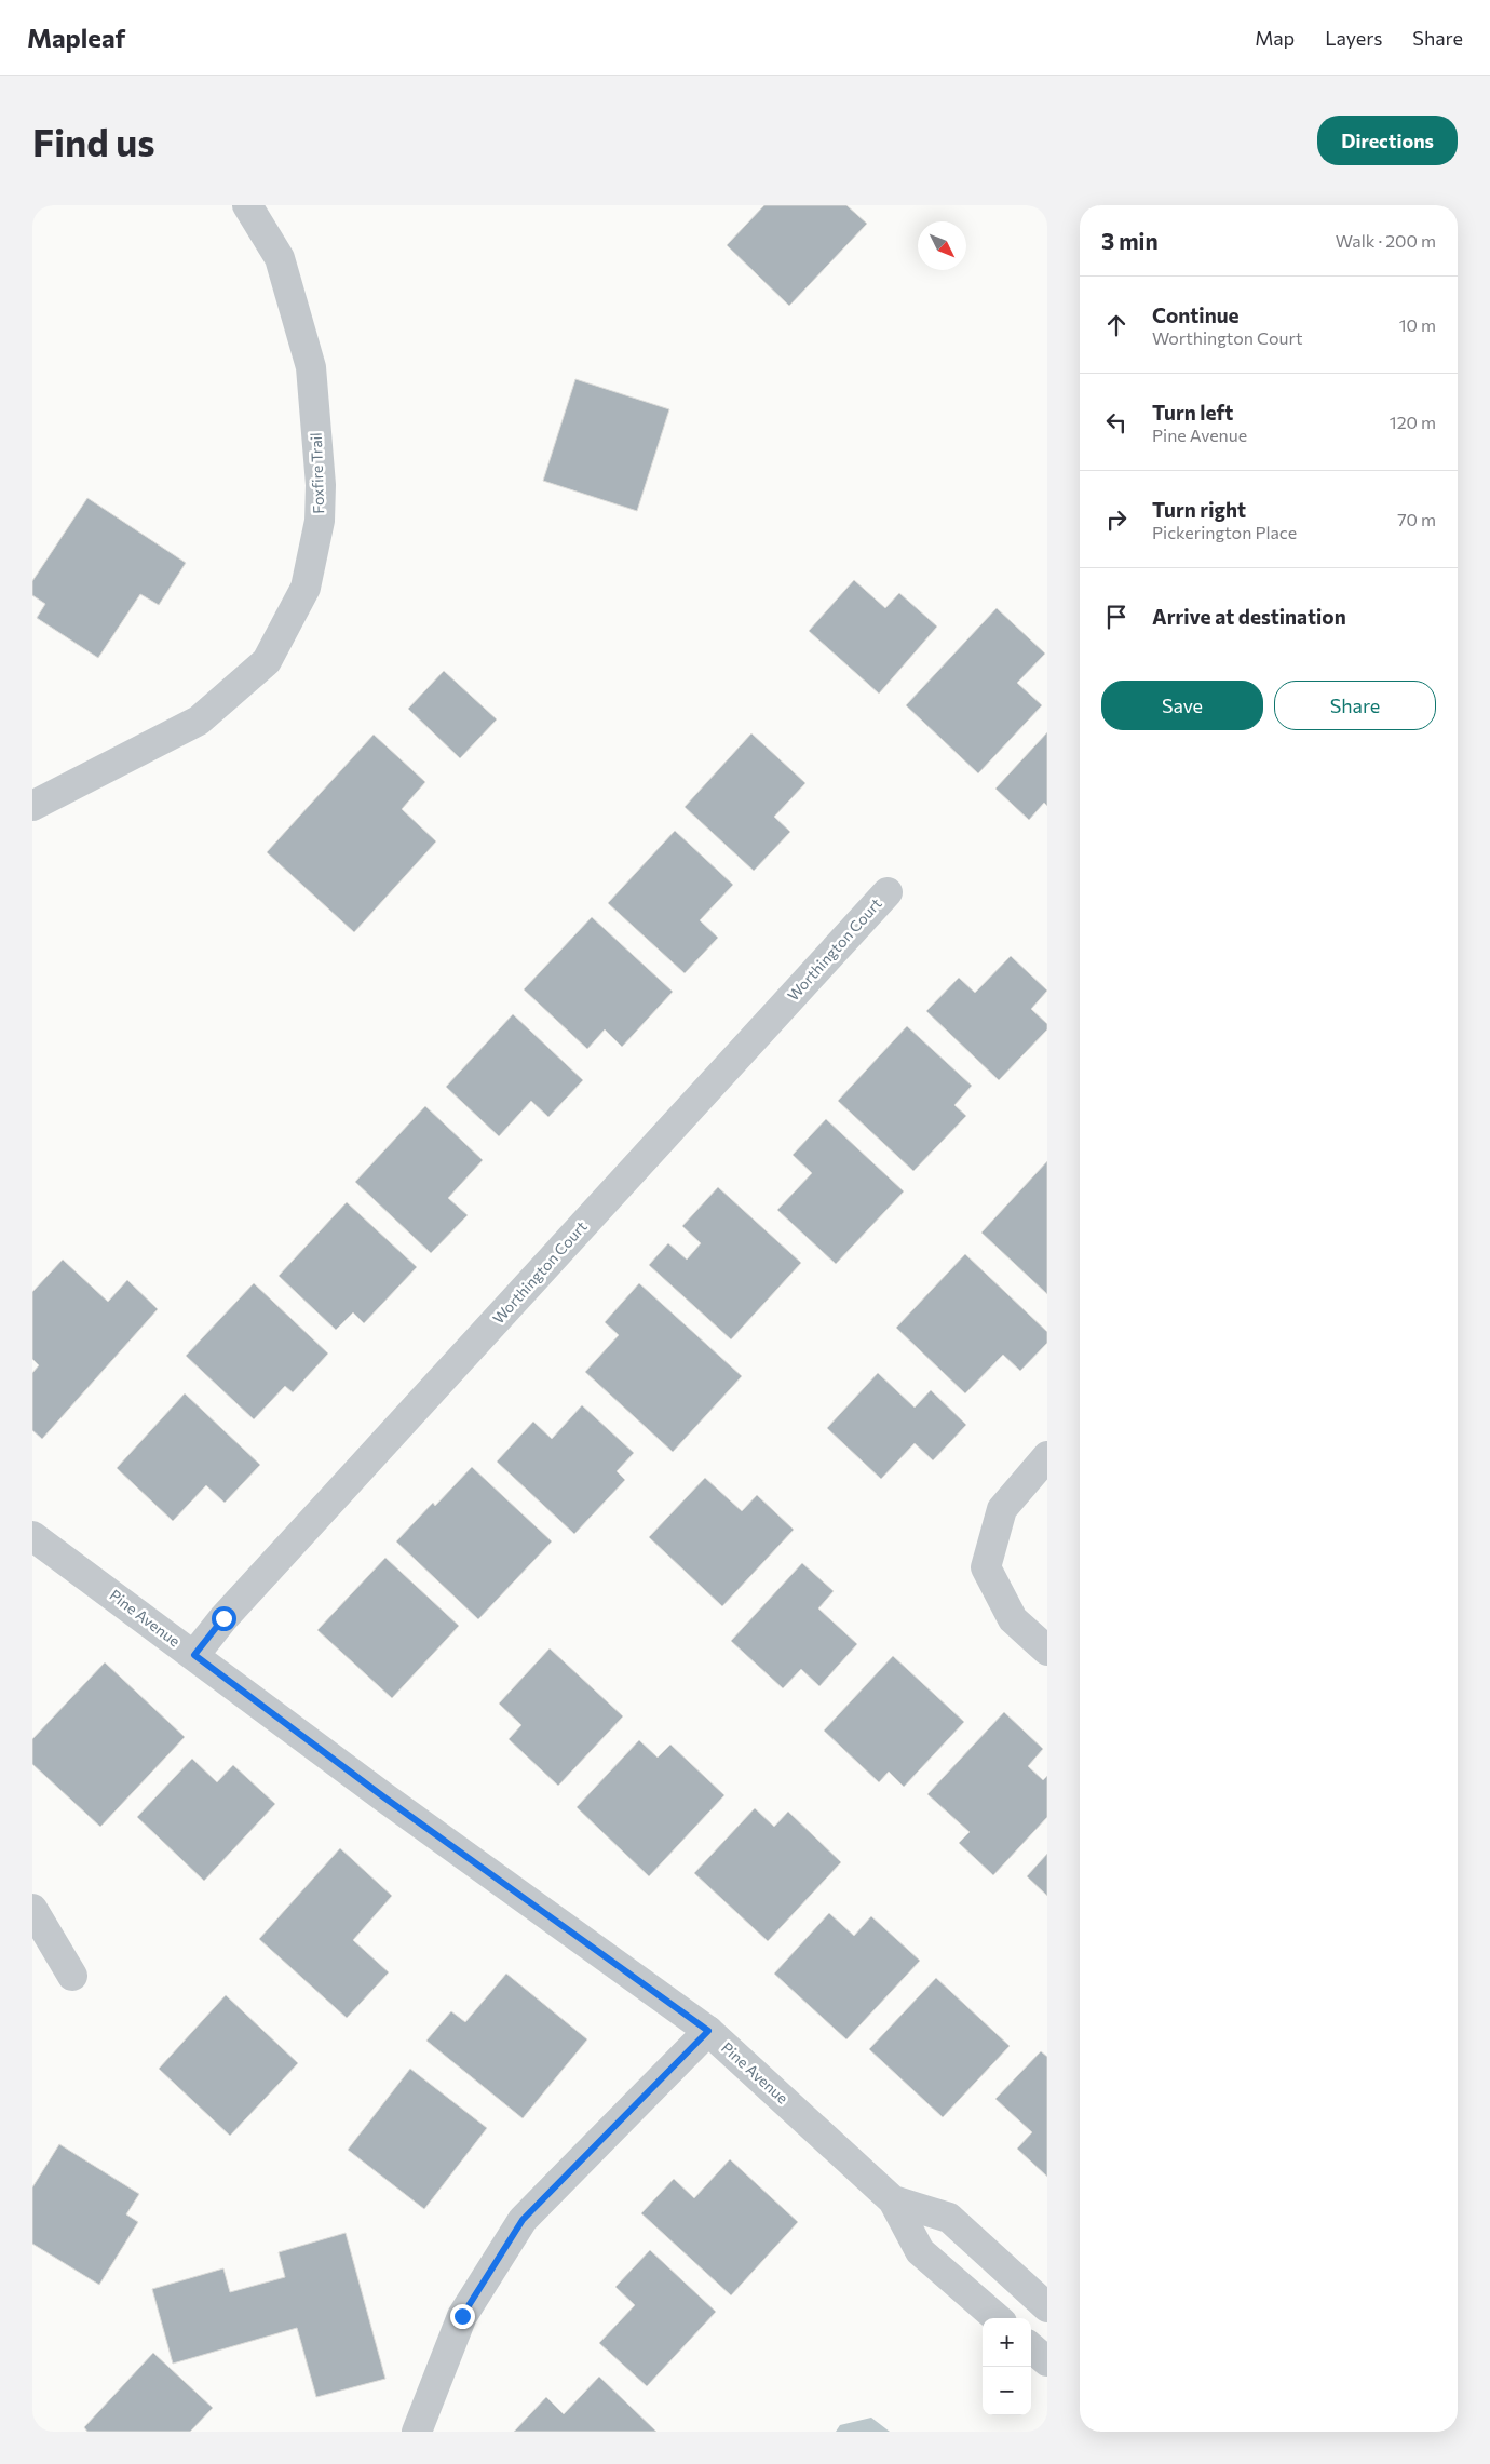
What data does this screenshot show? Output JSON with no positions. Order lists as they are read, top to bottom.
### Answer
{
  "streets": {
    "street": ["Foxfire Trail", "Worthington Court", "Pine Avenue"]
  },
  "crossings": [
    ["Worthington Court", "Pine Avenue"]
  ],
  "north": "bottom right",
  "page": {
    "header": "Mapleaf",
    "nav": ["Map", "Layers", "Share"],
    "buttons": [
      "Directions",
      ["Save", "Share"]
    ],
    "title": "Find us",
    "heading": ["3 min", "Walk · 200 m"],
    "list": [
      ["Continue", "Worthington Court", "10 m"],
      ["Turn left", "Pine Avenue", "120 m"],
      ["Turn right", "Pickerington Place", "70 m"],
      "Arrive at destination"
    ],
    "map_buttons": ["+", "−"]
  }
}
